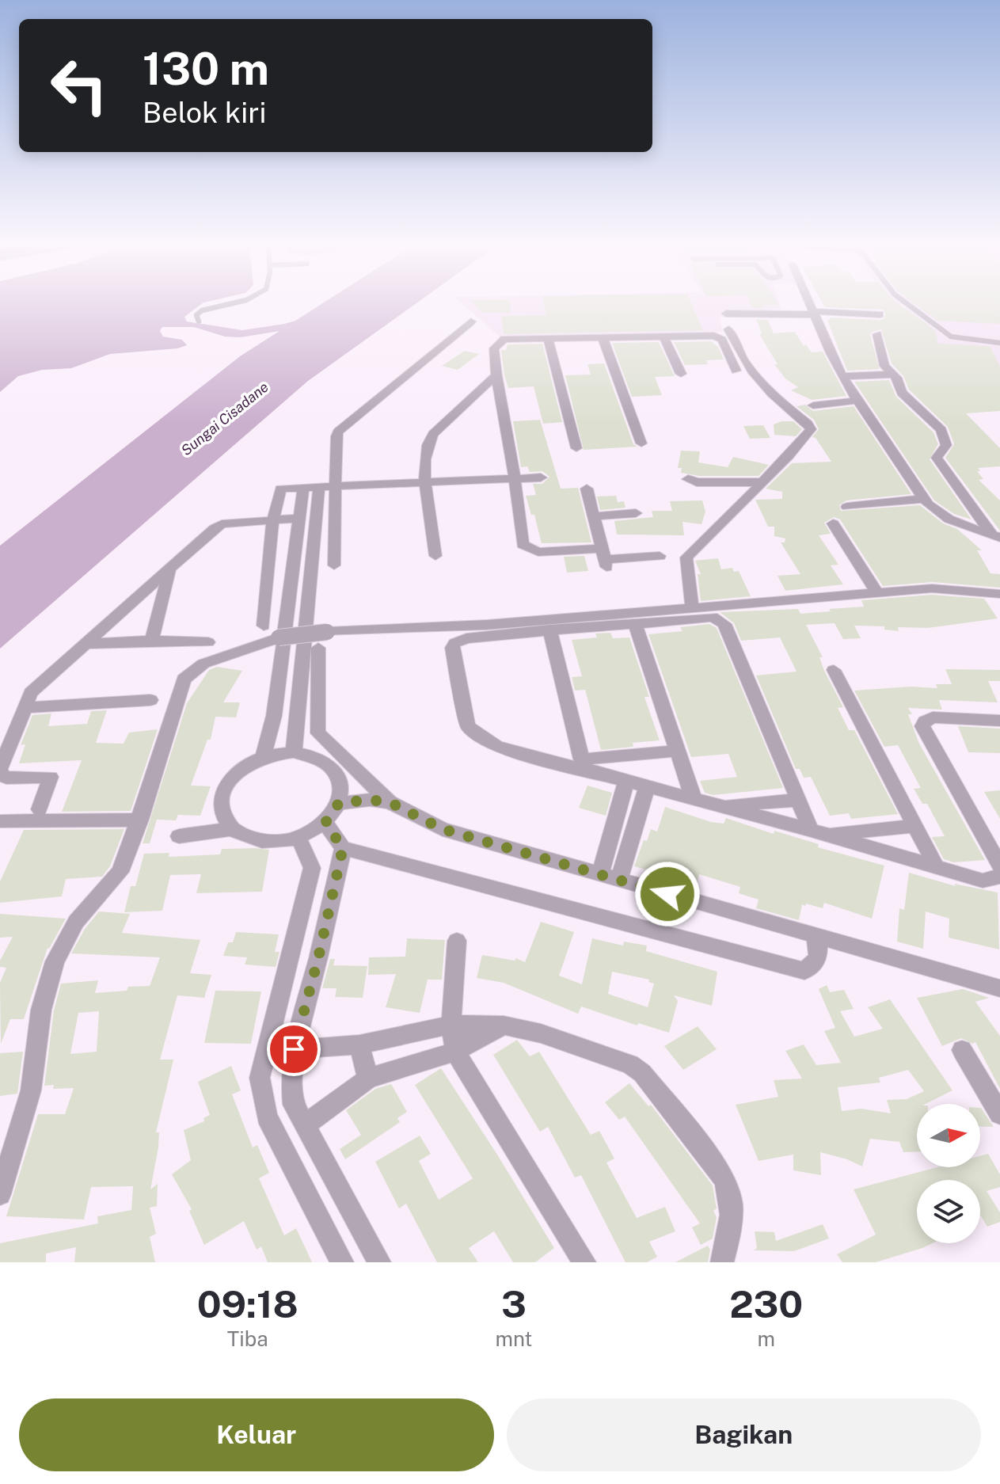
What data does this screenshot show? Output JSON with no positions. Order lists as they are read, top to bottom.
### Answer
{
  "water": ["Sungai Cisadane"],
  "north": "right",
  "page": {
    "turn": ["130 m", "Belok kiri"],
    "eta": [
      "09:18",
      "Tiba",
      "3",
      "mnt",
      "230",
      "m"
    ],
    "buttons": ["Keluar", "Bagikan"]
  }
}
